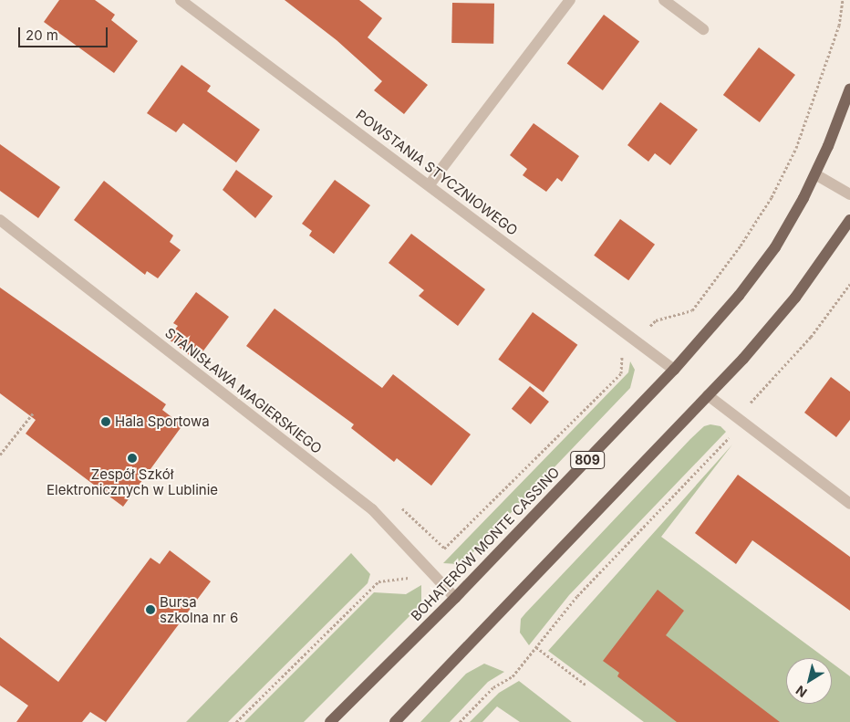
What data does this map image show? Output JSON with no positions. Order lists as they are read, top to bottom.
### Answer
{
  "streets": {
    "main road": ["809", "BOHATERÓW MONTE CASSINO"],
    "street": ["POWSTANIA STYCZNIOWEGO", "STANISŁAWA MAGIERSKIEGO"]
  },
  "crossings": [
    ["POWSTANIA STYCZNIOWEGO", "BOHATERÓW MONTE CASSINO"],
    ["STANISŁAWA MAGIERSKIEGO", "BOHATERÓW MONTE CASSINO"]
  ],
  "places": ["Hala Sportowa", "Zespół Szkół Elektronicznych w Lublinie", "Bursa szkolna nr 6"],
  "scale_bar": "20 m",
  "north": "bottom left"
}
